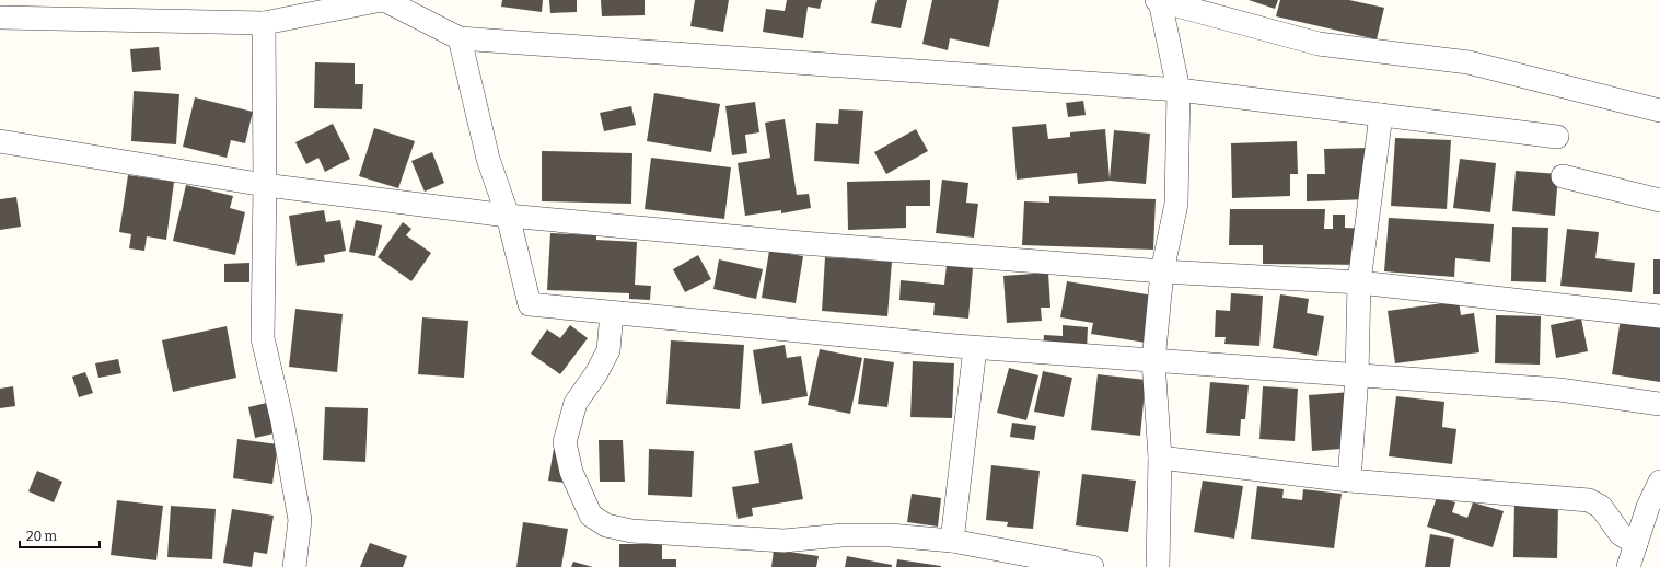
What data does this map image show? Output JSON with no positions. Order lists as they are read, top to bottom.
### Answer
{
  "scale_bar": "20 m"
}
